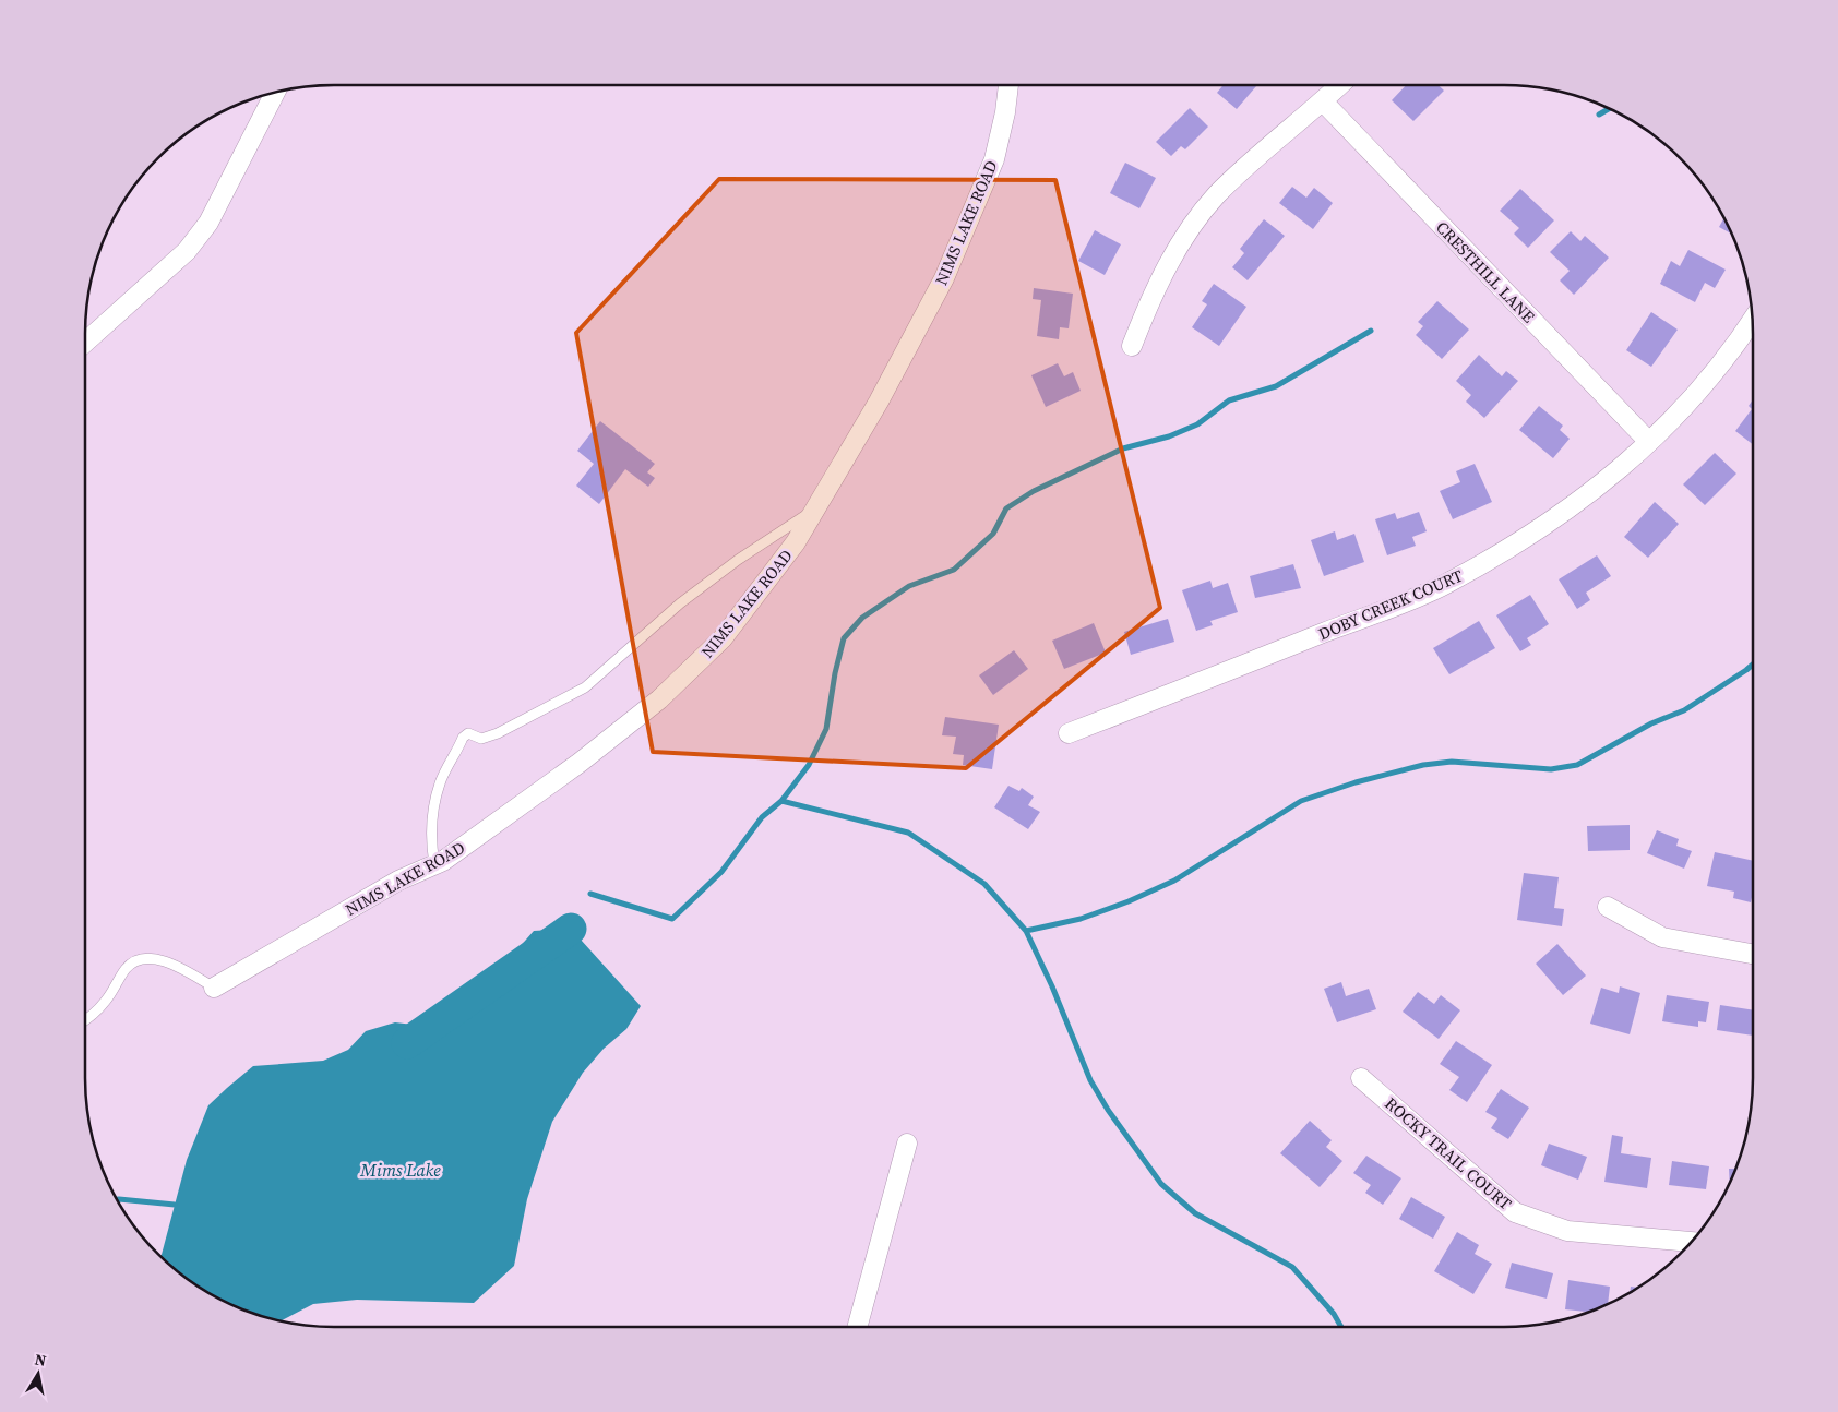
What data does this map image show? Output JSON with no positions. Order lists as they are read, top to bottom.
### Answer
{
  "streets": {
    "street": [
      "NIMS LAKE ROAD",
      "CRESTHILL LANE",
      "DOBY CREEK COURT",
      "ROCKY TRAIL COURT"
    ]
  },
  "crossings": [
    ["CRESTHILL LANE", "DOBY CREEK COURT"]
  ],
  "water": ["Mims Lake"],
  "north": "top"
}
